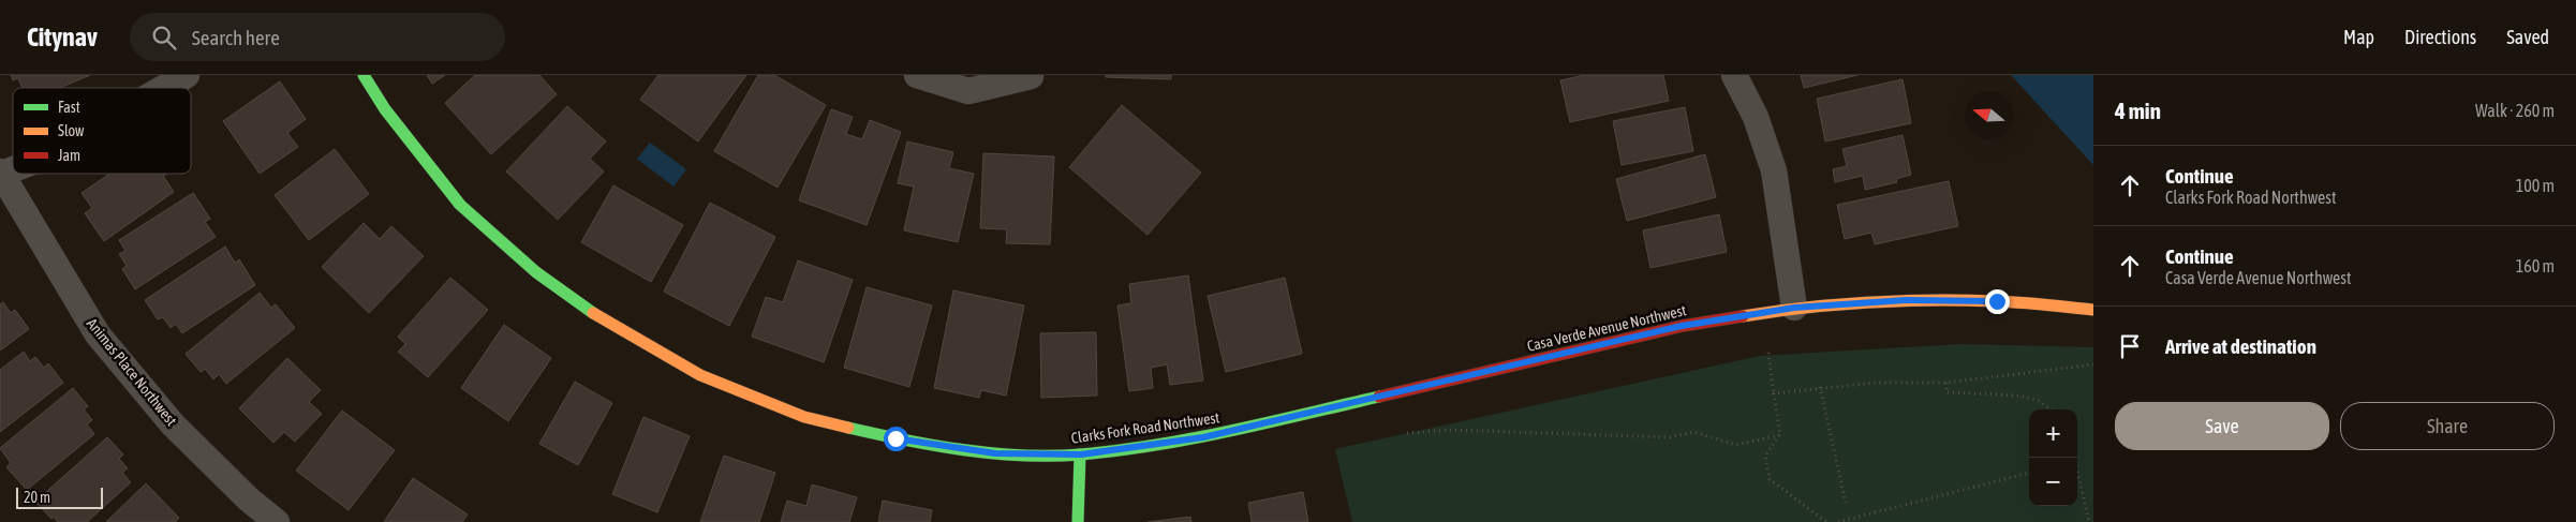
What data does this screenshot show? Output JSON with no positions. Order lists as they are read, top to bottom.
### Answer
{
  "streets": {
    "street": ["Casa Verde Avenue Northwest", "Animas Place Northwest", "Clarks Fork Road Northwest"]
  },
  "crossings": [
    ["Casa Verde Avenue Northwest", "Clarks Fork Road Northwest"]
  ],
  "legend": ["Fast", "Slow", "Jam"],
  "scale_bar": "20 m",
  "north": "left",
  "page": {
    "header": "Citynav",
    "search": "Search here",
    "nav": ["Map", "Directions", "Saved"],
    "heading": ["4 min", "Walk · 260 m"],
    "list": [
      ["Continue", "Clarks Fork Road Northwest", "100 m"],
      ["Continue", "Casa Verde Avenue Northwest", "160 m"],
      "Arrive at destination"
    ],
    "buttons": ["Save", "Share"],
    "map_buttons": ["+", "−"],
    "scale": "20 m"
  }
}
